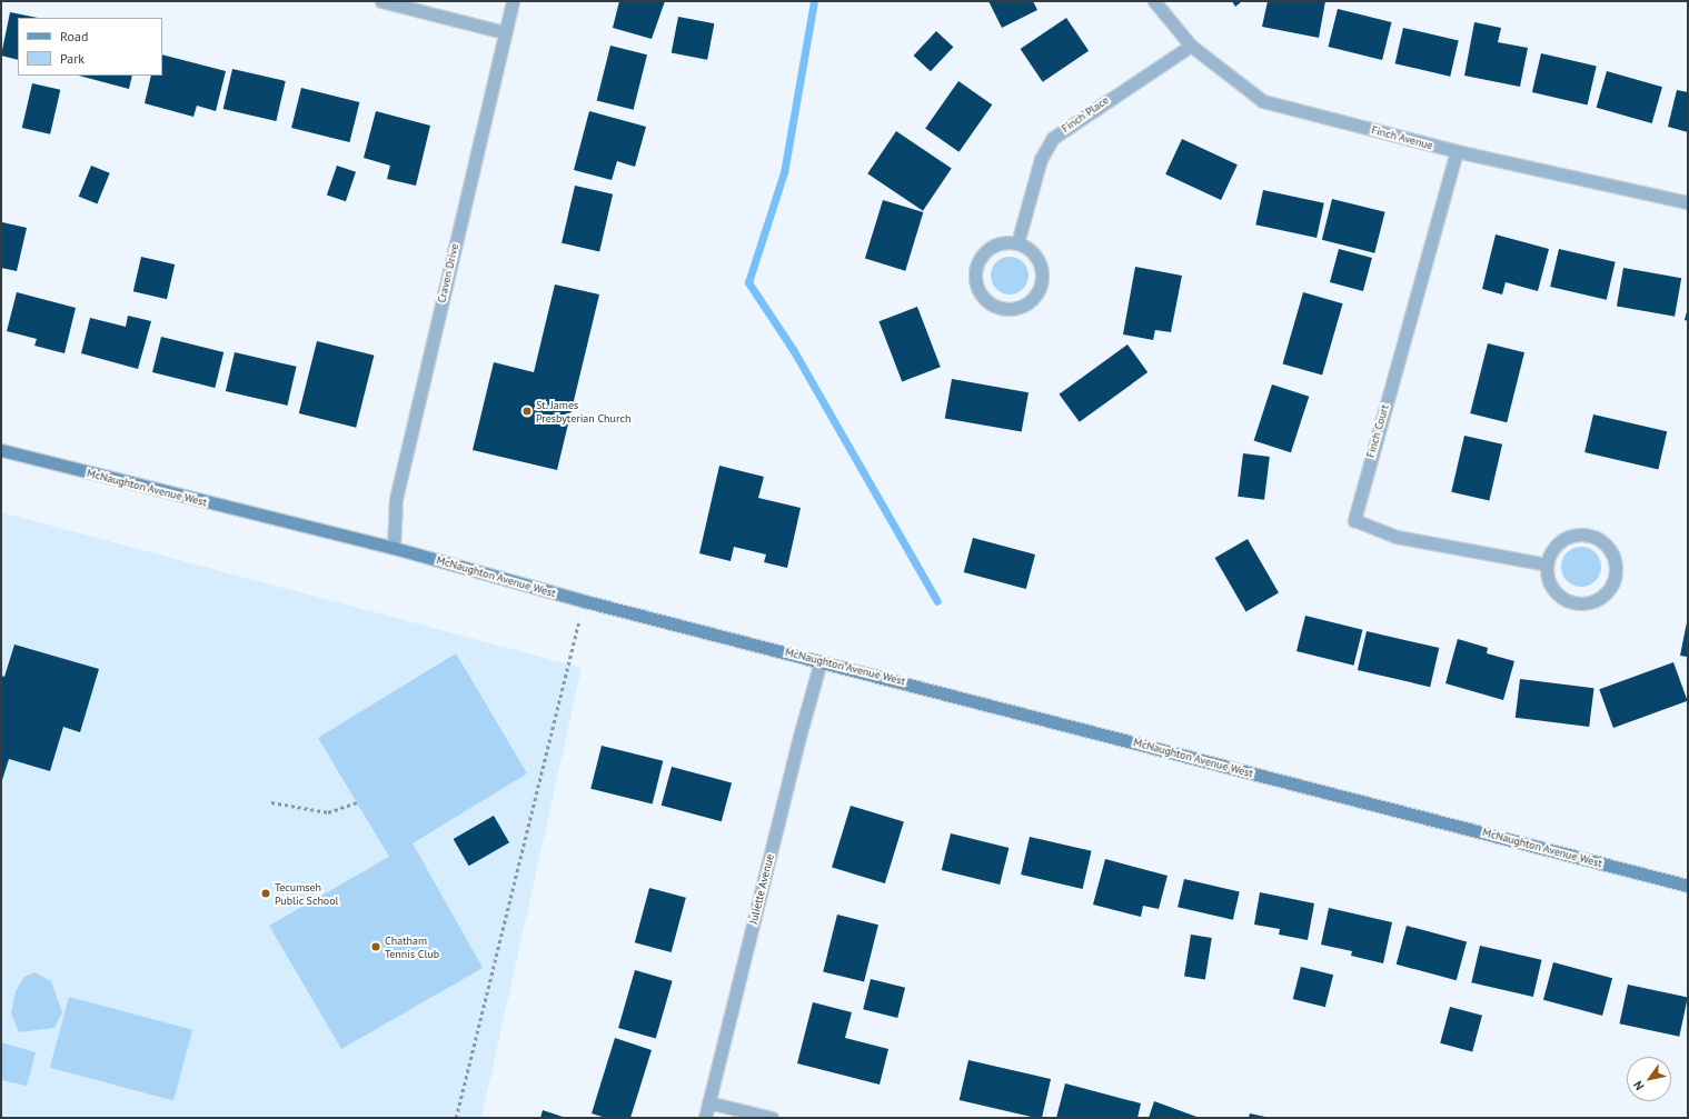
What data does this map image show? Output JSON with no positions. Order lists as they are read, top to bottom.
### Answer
{
  "streets": {
    "main road": ["McNaughton Avenue West"],
    "street": [
      "Finch Place",
      "Finch Avenue",
      "Craven Drive",
      "Finch Court",
      "Juliette Avenue"
    ]
  },
  "crossings": [
    ["Finch Place", "Finch Avenue"],
    ["Finch Avenue", "Finch Court"],
    ["Craven Drive", "McNaughton Avenue West"],
    ["McNaughton Avenue West", "Juliette Avenue"]
  ],
  "places": ["St. James Presbyterian Church", "Tecumseh Public School", "Chatham Tennis Club"],
  "legend": ["Road", "Park"],
  "north": "bottom left"
}
